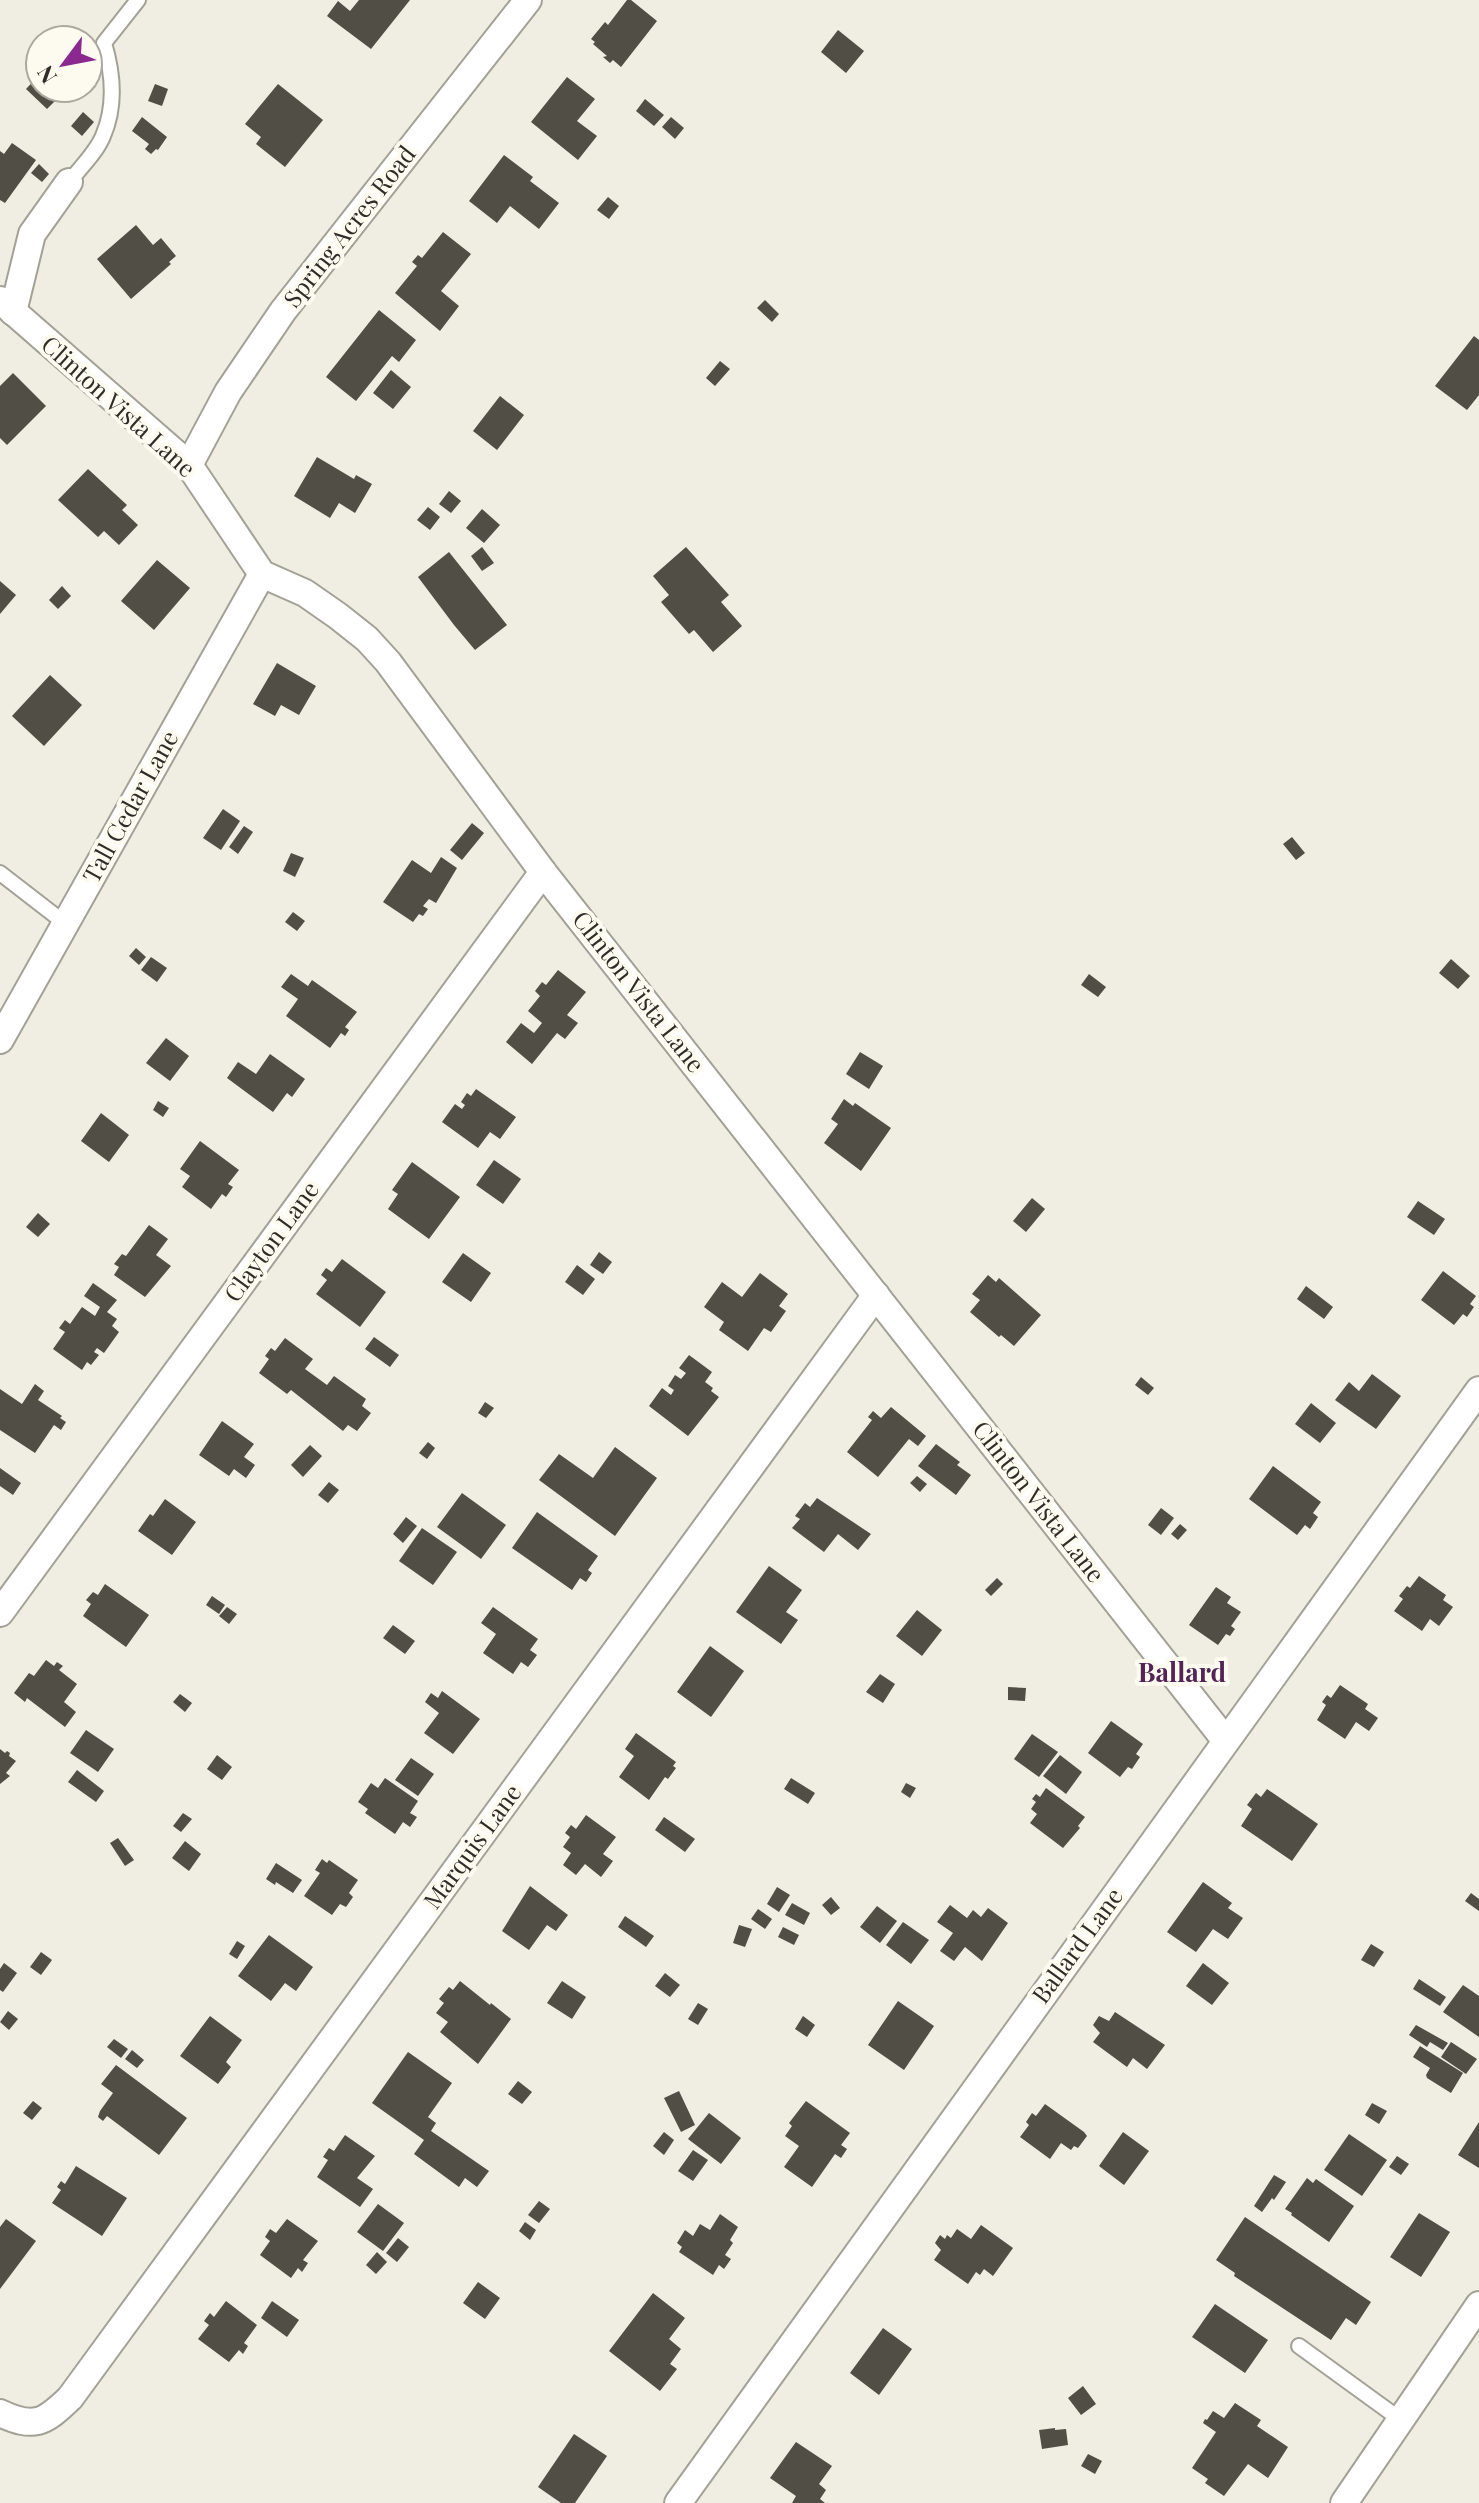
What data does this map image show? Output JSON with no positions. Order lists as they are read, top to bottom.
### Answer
{
  "streets": {
    "street": [
      "Spring Acres Road",
      "Clinton Vista Lane",
      "Tall Cedar Lane",
      "Clayton Lane",
      "Marquis Lane",
      "Ballard Lane"
    ]
  },
  "crossings": [
    ["Spring Acres Road", "Clinton Vista Lane"],
    ["Clinton Vista Lane", "Tall Cedar Lane"],
    ["Clinton Vista Lane", "Clayton Lane"],
    ["Clinton Vista Lane", "Marquis Lane"],
    ["Clinton Vista Lane", "Ballard Lane"]
  ],
  "districts": ["Ballard"],
  "north": "bottom left"
}
